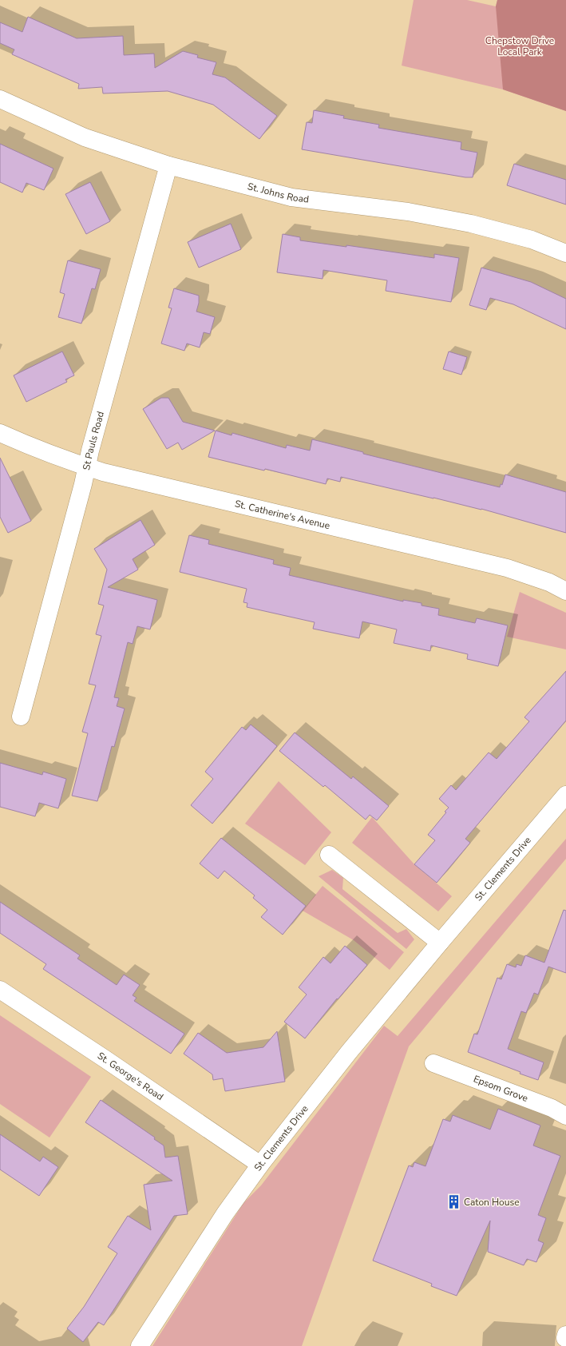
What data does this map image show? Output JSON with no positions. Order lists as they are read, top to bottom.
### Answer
{
  "streets": {
    "street": [
      "St. Johns Road",
      "St Pauls Road",
      "St. Catherine's Avenue",
      "St. Clements Drive",
      "St. George's Road",
      "Epsom Grove"
    ]
  },
  "crossings": [
    ["St. Johns Road", "St Pauls Road"],
    ["St Pauls Road", "St. Catherine's Avenue"],
    ["St. Clements Drive", "St. George's Road"]
  ],
  "parks": ["Chepstow Drive Local Park"],
  "places": {
    "building": ["Caton House"]
  }
}
